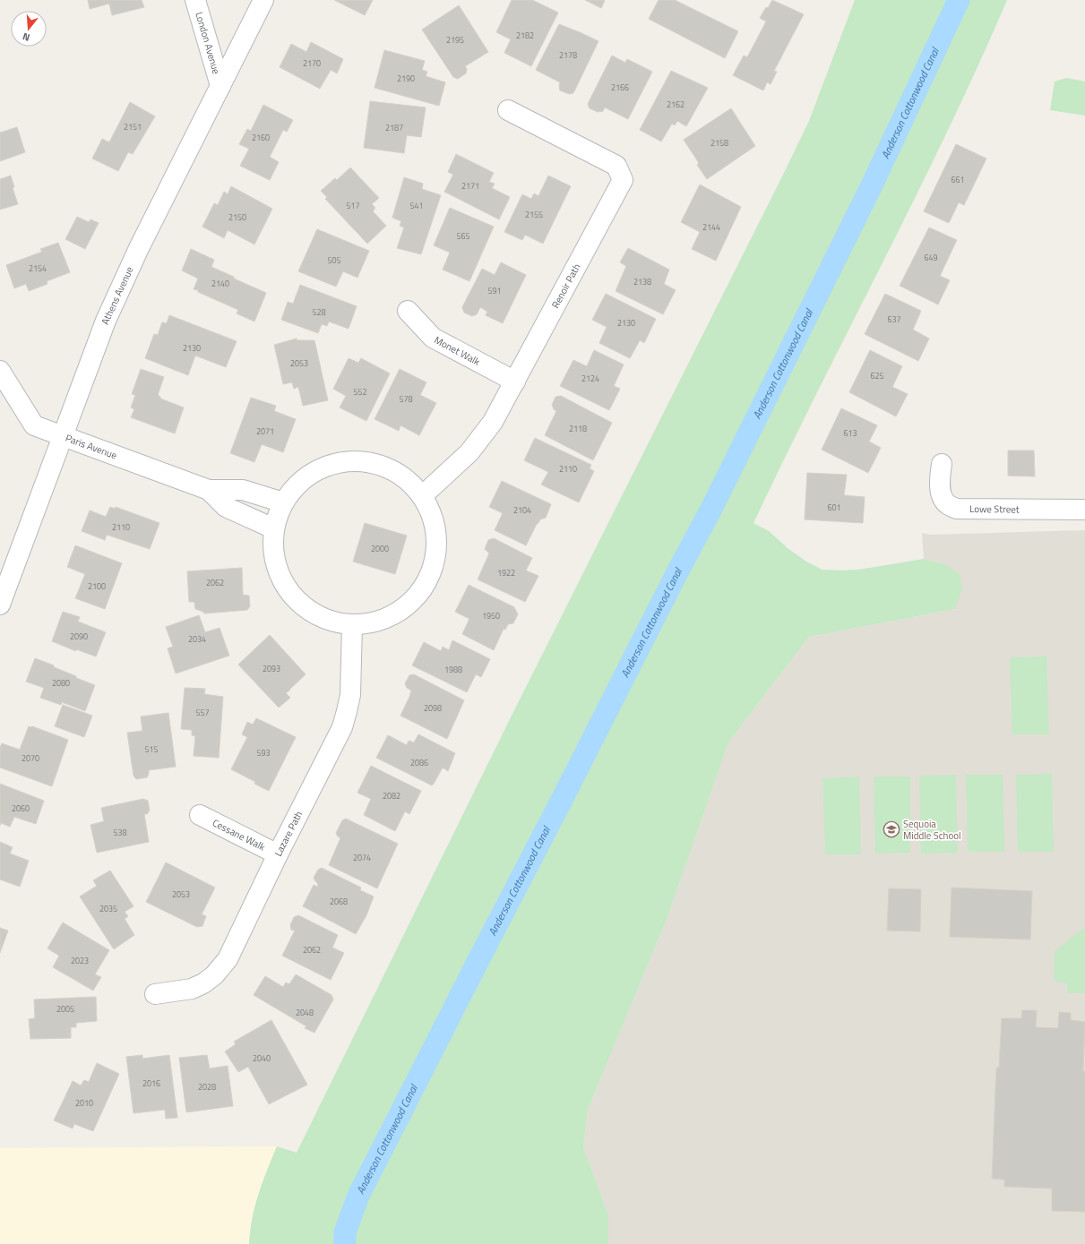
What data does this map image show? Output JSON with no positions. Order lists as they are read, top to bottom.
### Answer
{
  "streets": {
    "street": [
      "London Avenue",
      "Renoir Path",
      "Athens Avenue",
      "Monet Walk",
      "Paris Avenue",
      "Lowe Street",
      "Lazare Path",
      "Cessane Walk"
    ]
  },
  "crossings": [
    ["London Avenue", "Athens Avenue"],
    ["Renoir Path", "Monet Walk"],
    ["Athens Avenue", "Paris Avenue"],
    ["Lazare Path", "Cessane Walk"]
  ],
  "water": ["Anderson Cottonwood Canal"],
  "places": {
    "school or university": ["Sequoia Middle School"]
  },
  "house_numbers": [
    "2182",
    "2195",
    "2178",
    "2170",
    "2190",
    "2166",
    "2162",
    "2151",
    "2187",
    "2160",
    "2158",
    "661",
    "2171",
    "517",
    "541",
    "2155",
    "2150",
    "2144",
    "565",
    "649",
    "505",
    "2154",
    "2138",
    "2140",
    "591",
    "528",
    "637",
    "2130",
    "2130",
    "2053",
    "625",
    "2124",
    "552",
    "578",
    "2118",
    "2071",
    "613",
    "2110",
    "601",
    "2104",
    "2110",
    "2000",
    "1922",
    "2062",
    "2100",
    "1950",
    "2090",
    "2034",
    "2093",
    "1988",
    "2080",
    "2098",
    "557",
    "515",
    "593",
    "2070",
    "2086",
    "2082",
    "2060",
    "538",
    "2074",
    "2053",
    "2068",
    "2035",
    "2062",
    "2023",
    "2005",
    "2048",
    "2040",
    "2016",
    "2028",
    "2010"
  ],
  "north": "bottom"
}
